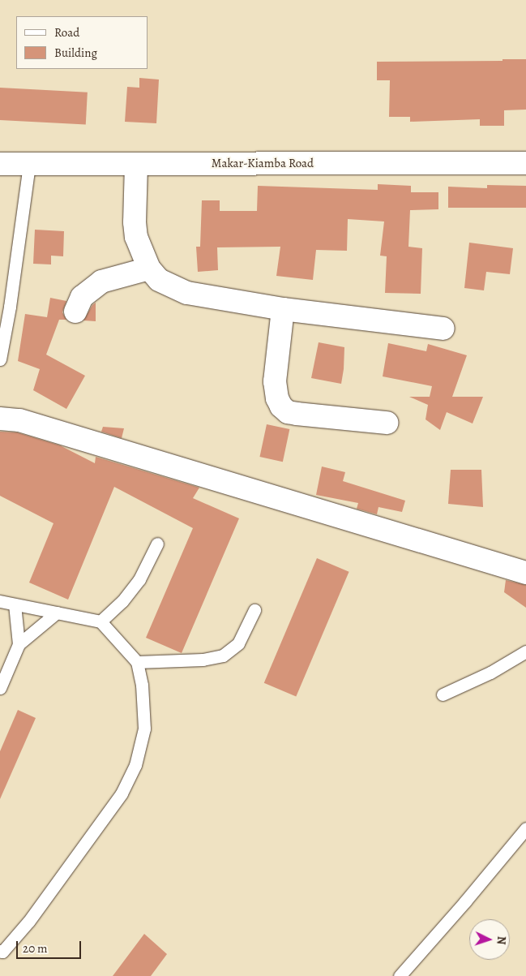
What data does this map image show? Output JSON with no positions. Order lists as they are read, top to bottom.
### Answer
{
  "streets": {
    "street": ["Makar-Kiamba Road"]
  },
  "legend": ["Road", "Building"],
  "scale_bar": "20 m",
  "north": "right"
}
